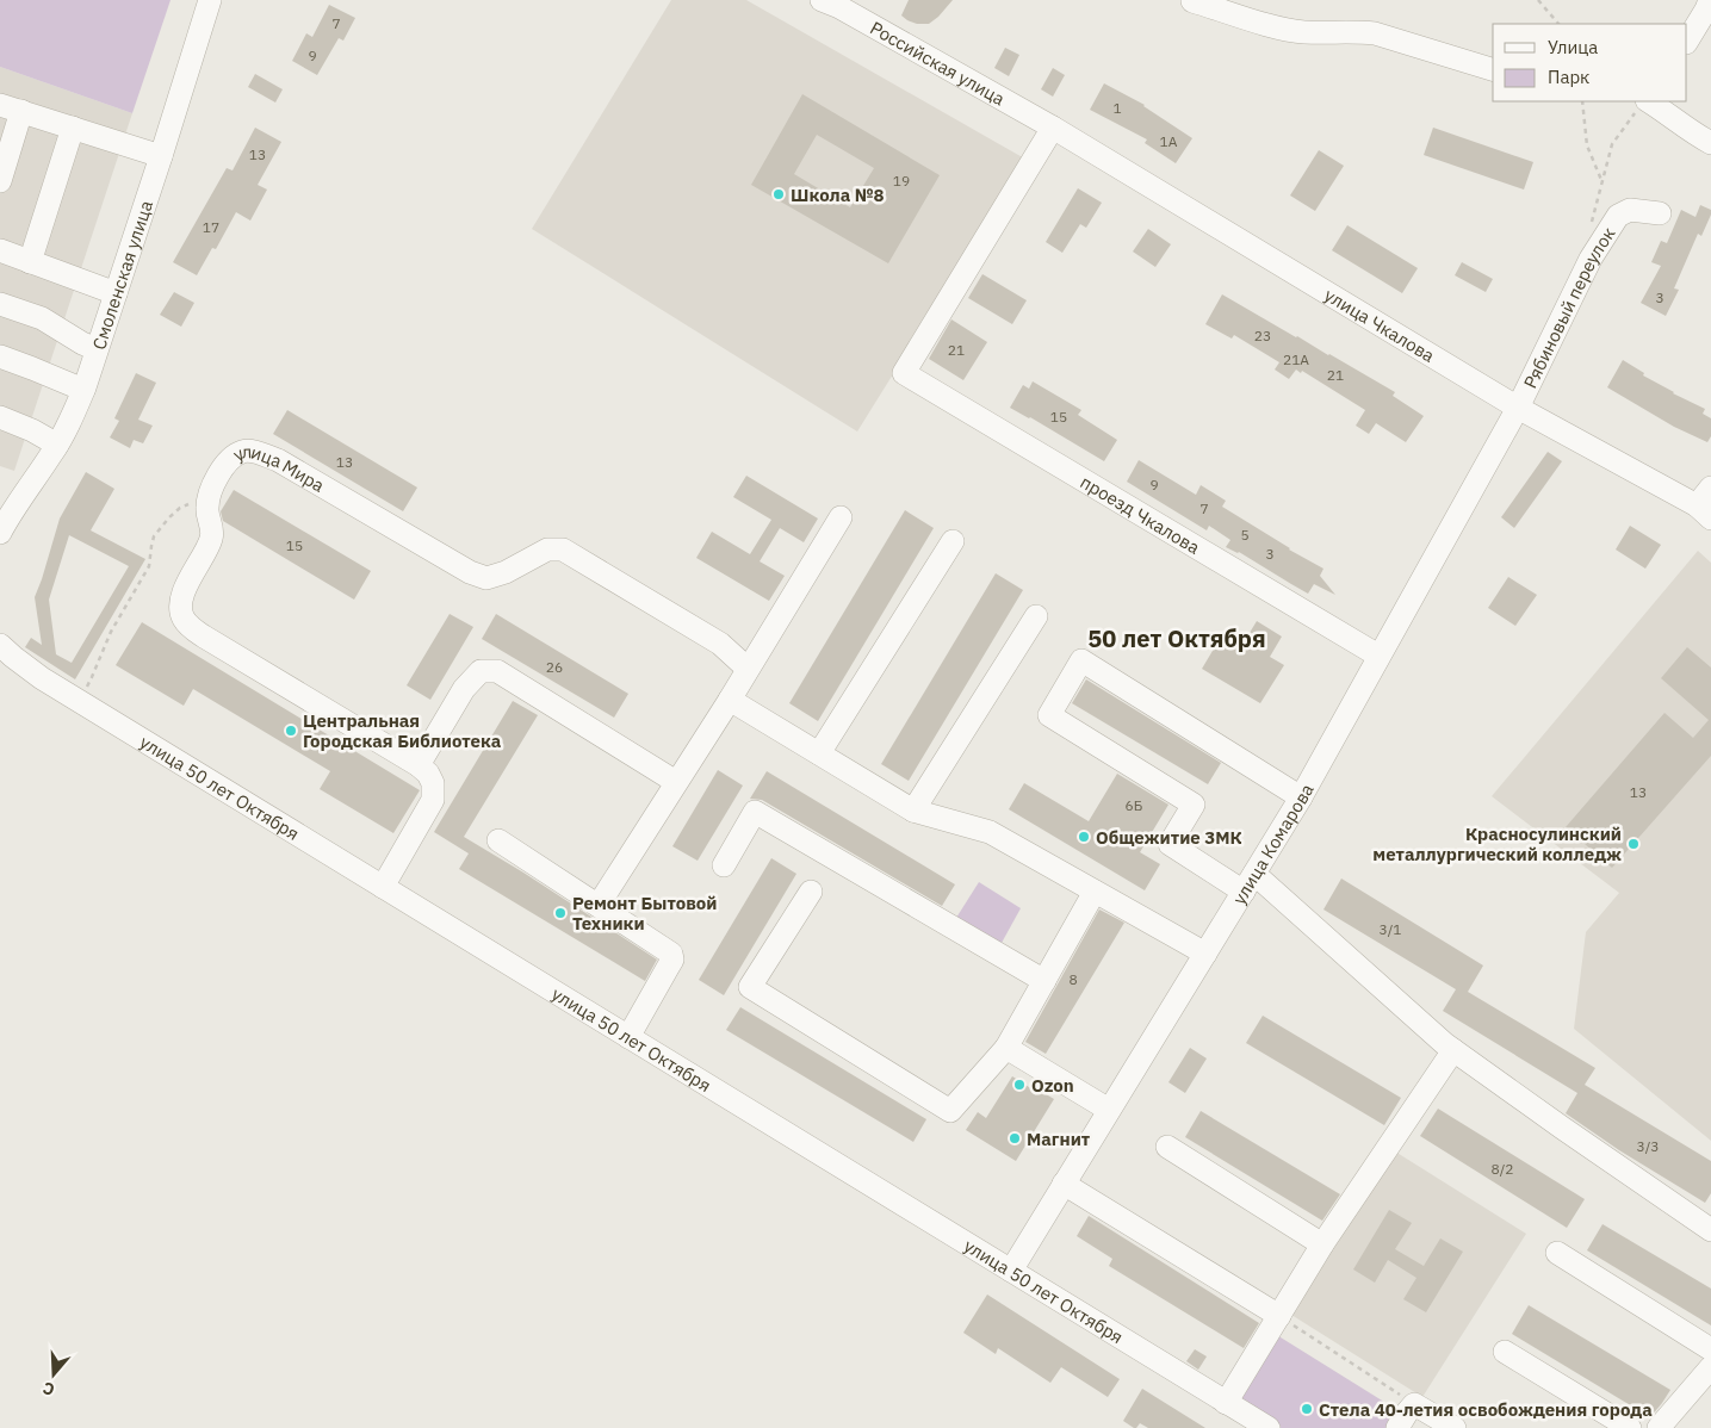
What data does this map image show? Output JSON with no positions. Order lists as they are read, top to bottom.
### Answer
{
  "streets": {
    "street": [
      "Российская улица",
      "Смоленская улица",
      "Рябиновый переулок",
      "улица Чкалова",
      "улица Мира",
      "проезд Чкалова",
      "улица 50 лет Октября",
      "улица Комарова"
    ]
  },
  "crossings": [
    ["Российская улица", "улица Чкалова"],
    ["Российская улица", "проезд Чкалова"],
    ["Рябиновый переулок", "улица Чкалова"],
    ["Рябиновый переулок", "улица Комарова"],
    ["улица Чкалова", "проезд Чкалова"],
    ["улица Чкалова", "улица Комарова"],
    ["проезд Чкалова", "улица Комарова"],
    ["улица 50 лет Октября", "улица Комарова"]
  ],
  "districts": ["50 лет Октября"],
  "places": [
    "Школа №8",
    "Центральная Городская Библиотека",
    "Общежитие 3МК",
    "Красносулинский металлургический колледж",
    "Ремонт Бытовой Техники",
    "Ozon",
    "Магнит",
    "Стела 40-летия освобождения города"
  ],
  "house_numbers": [
    "7",
    "9",
    "1",
    "1А",
    "13",
    "19",
    "17",
    "3",
    "23",
    "21",
    "21А",
    "21",
    "15",
    "13",
    "9",
    "7",
    "5",
    "15",
    "3",
    "26",
    "13",
    "6Б",
    "3/1",
    "8",
    "3/3",
    "8/2"
  ],
  "legend": ["Улица", "Парк"],
  "north": "bottom"
}
